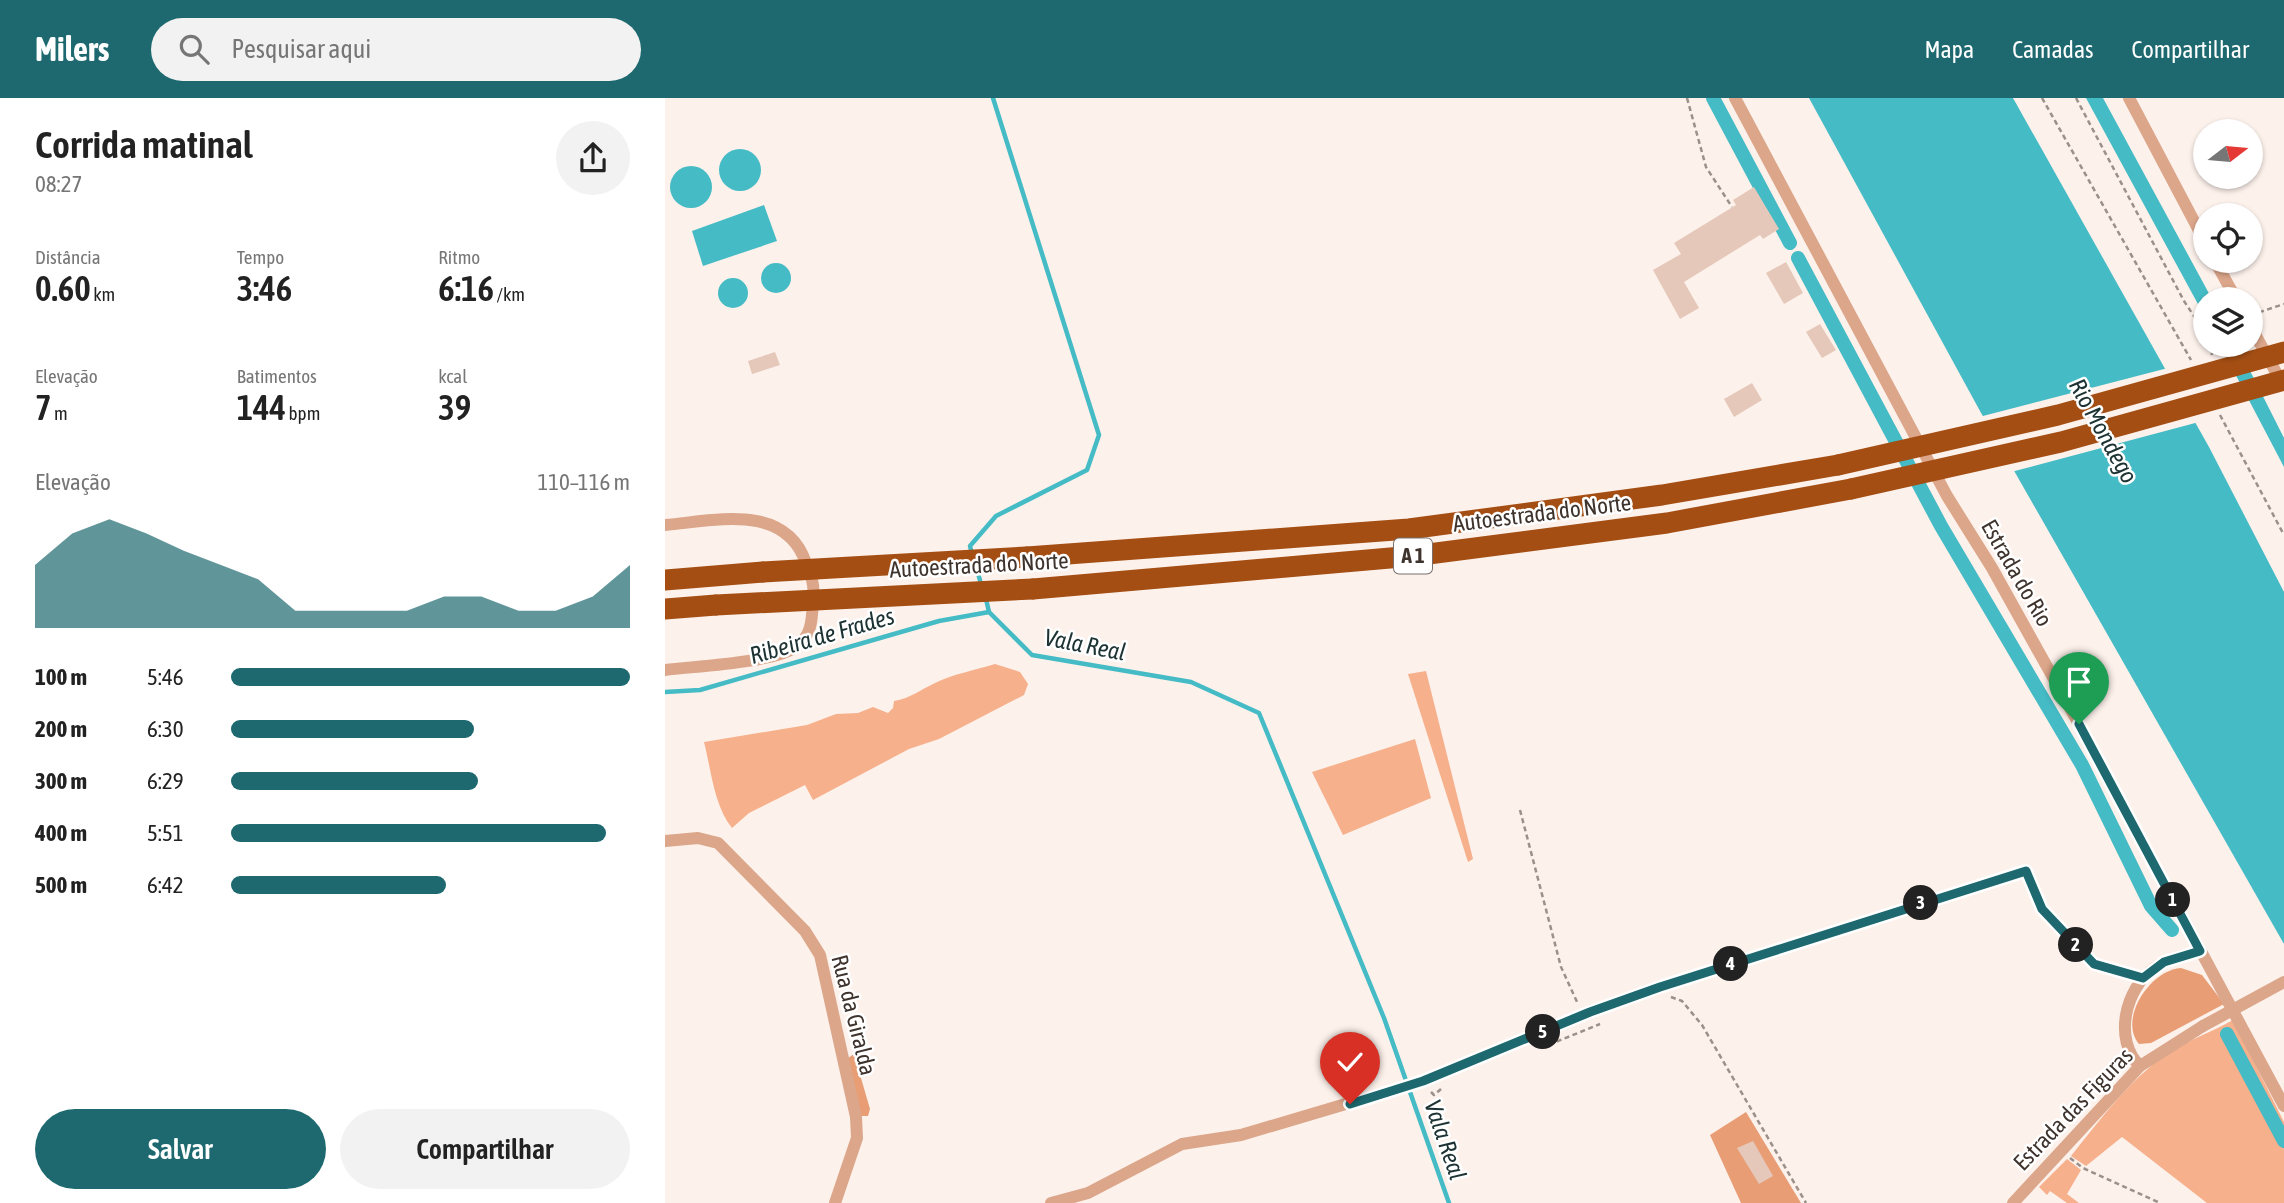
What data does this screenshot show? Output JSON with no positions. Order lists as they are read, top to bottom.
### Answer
{
  "streets": {
    "highway": ["Autoestrada do Norte", "A 1"],
    "street": ["Estrada do Rio", "Rua da Giralda", "Estrada das Figuras"]
  },
  "water": ["Rio Mondego", "Ribeira de Frades", "Vala Real"],
  "north": "right",
  "page": {
    "header": "Milers",
    "search": "Pesquisar aqui",
    "nav": ["Mapa", "Camadas", "Compartilhar"],
    "heading": ["Corrida matinal", "08:27"],
    "stats": [
      ["Distância", "0.60 km"],
      ["Tempo", "3:46"],
      ["Ritmo", "6:16 /km"],
      ["Elevação", "7 m"],
      ["Batimentos", "144 bpm"],
      ["kcal", "39"]
    ],
    "chart": ["Elevação", "110–116 m"],
    "list": [
      {
        "name": "100 m",
        "note": "5:46"
      },
      {
        "name": "200 m",
        "note": "6:30"
      },
      {
        "name": "300 m",
        "note": "6:29"
      },
      {
        "name": "400 m",
        "note": "5:51"
      },
      {
        "name": "500 m",
        "note": "6:42"
      }
    ],
    "pins": [
      "1",
      "3",
      "2",
      "4",
      "5"
    ],
    "buttons": ["Salvar", "Compartilhar"]
  }
}
